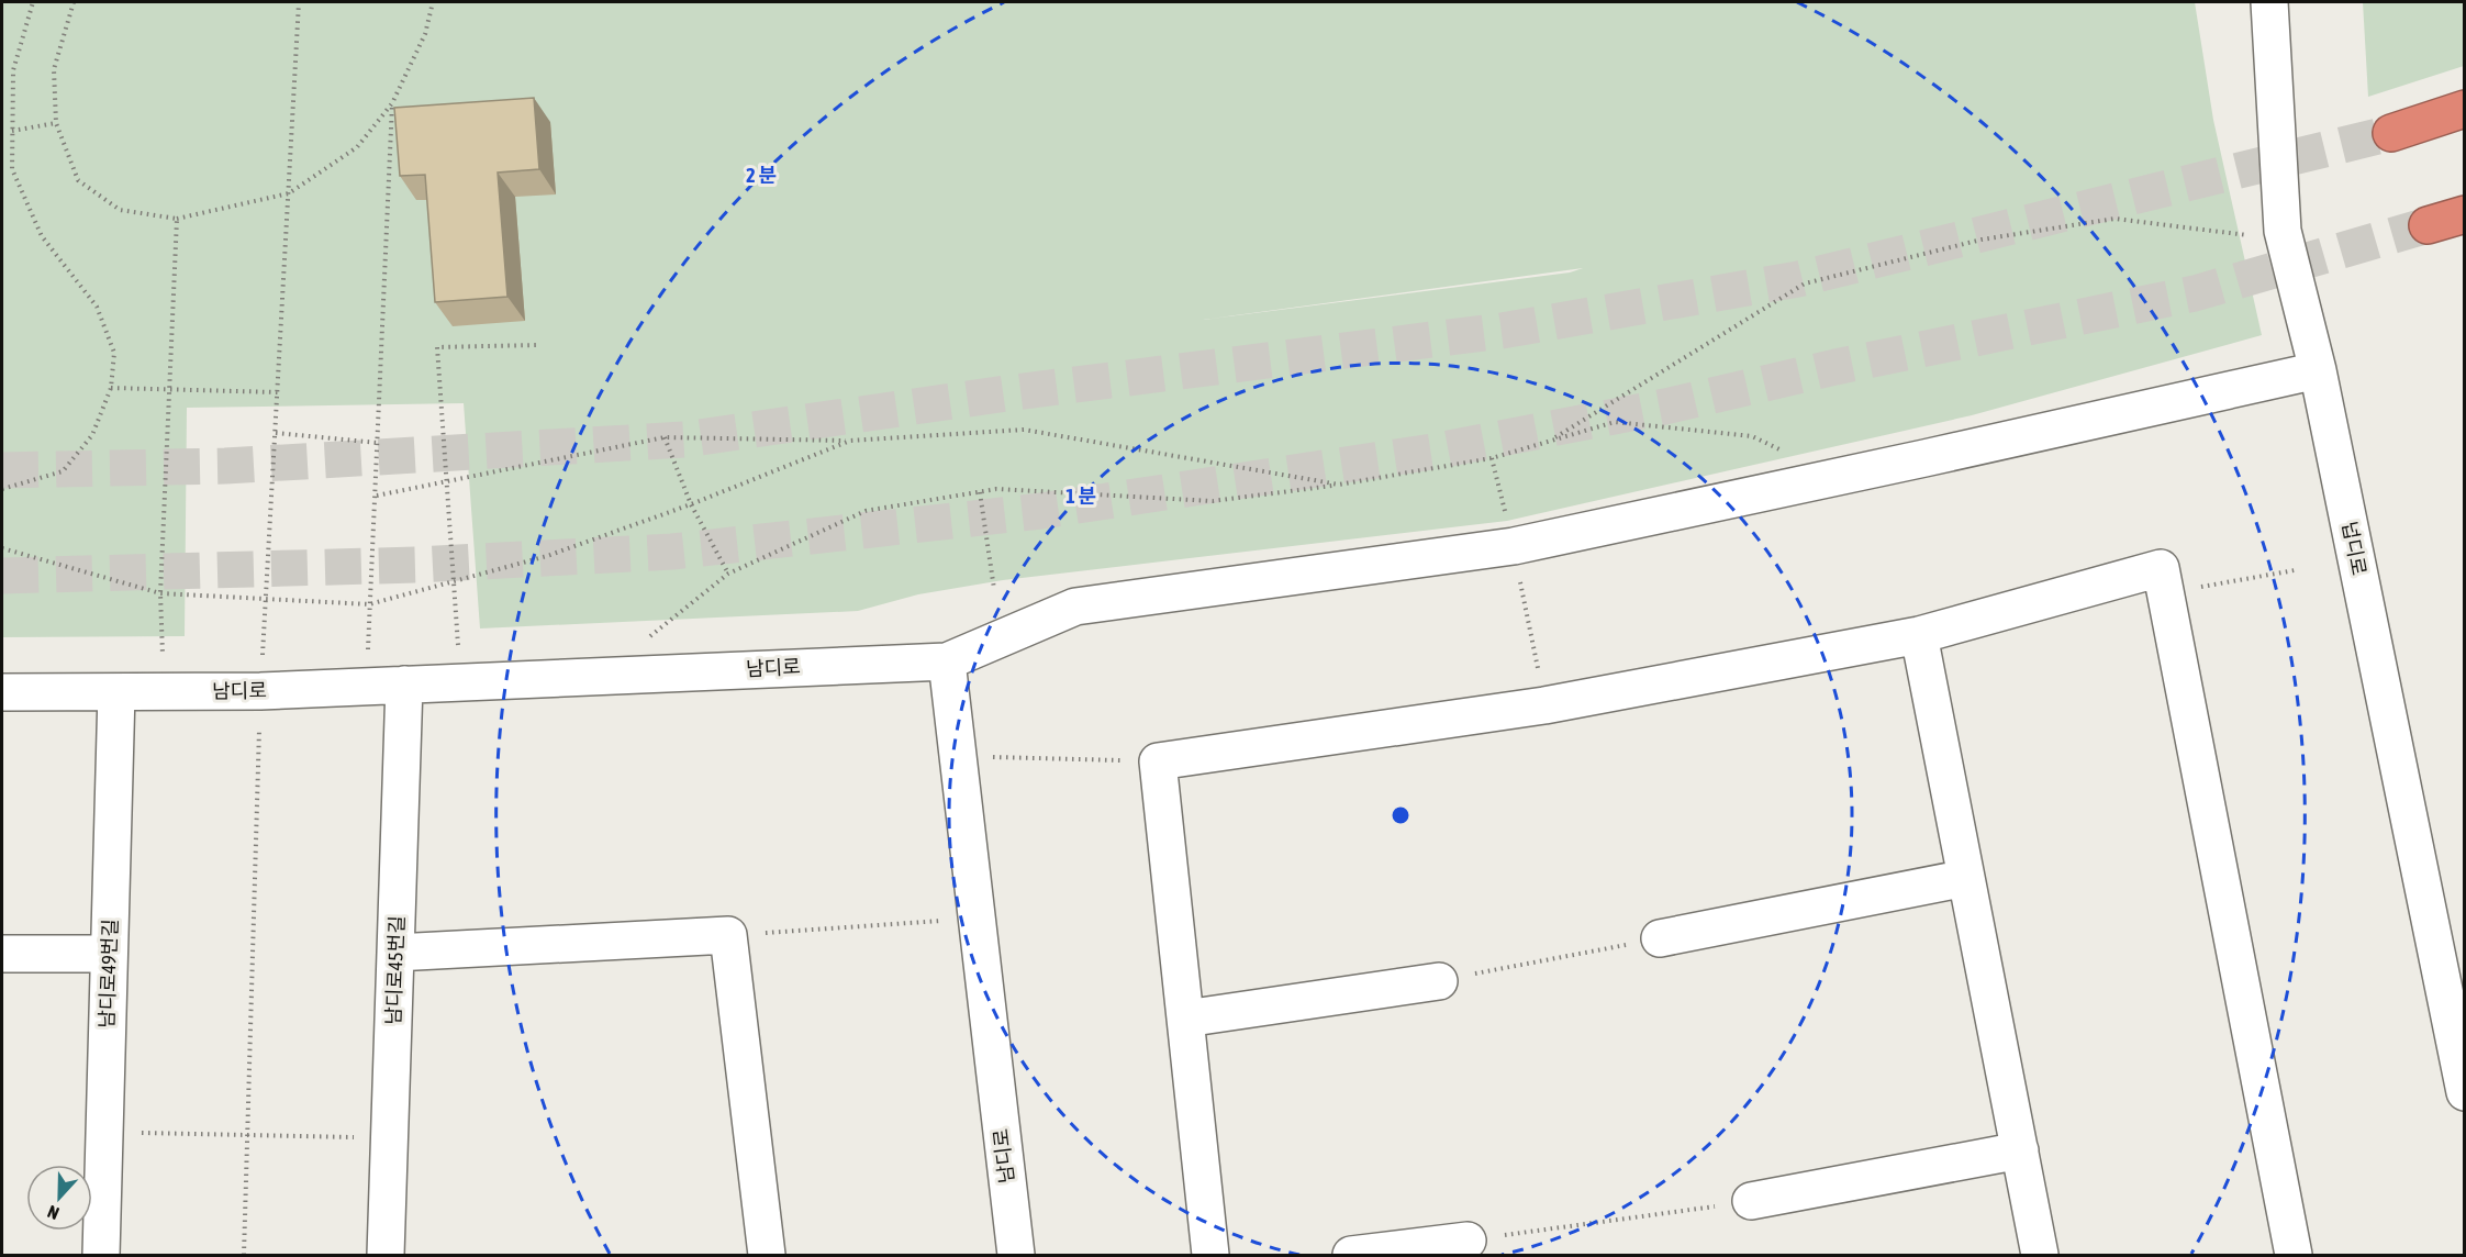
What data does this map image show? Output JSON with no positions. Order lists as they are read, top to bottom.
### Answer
{
  "streets": {
    "street": [
      "넙디로",
      "남디로",
      "남디로45번길",
      "남디로49번길"
    ]
  },
  "crossings": [
    ["남디로", "남디로45번길"],
    ["남디로", "남디로49번길"]
  ],
  "north": "bottom",
  "rings": ["2 분", "1 분"]
}
